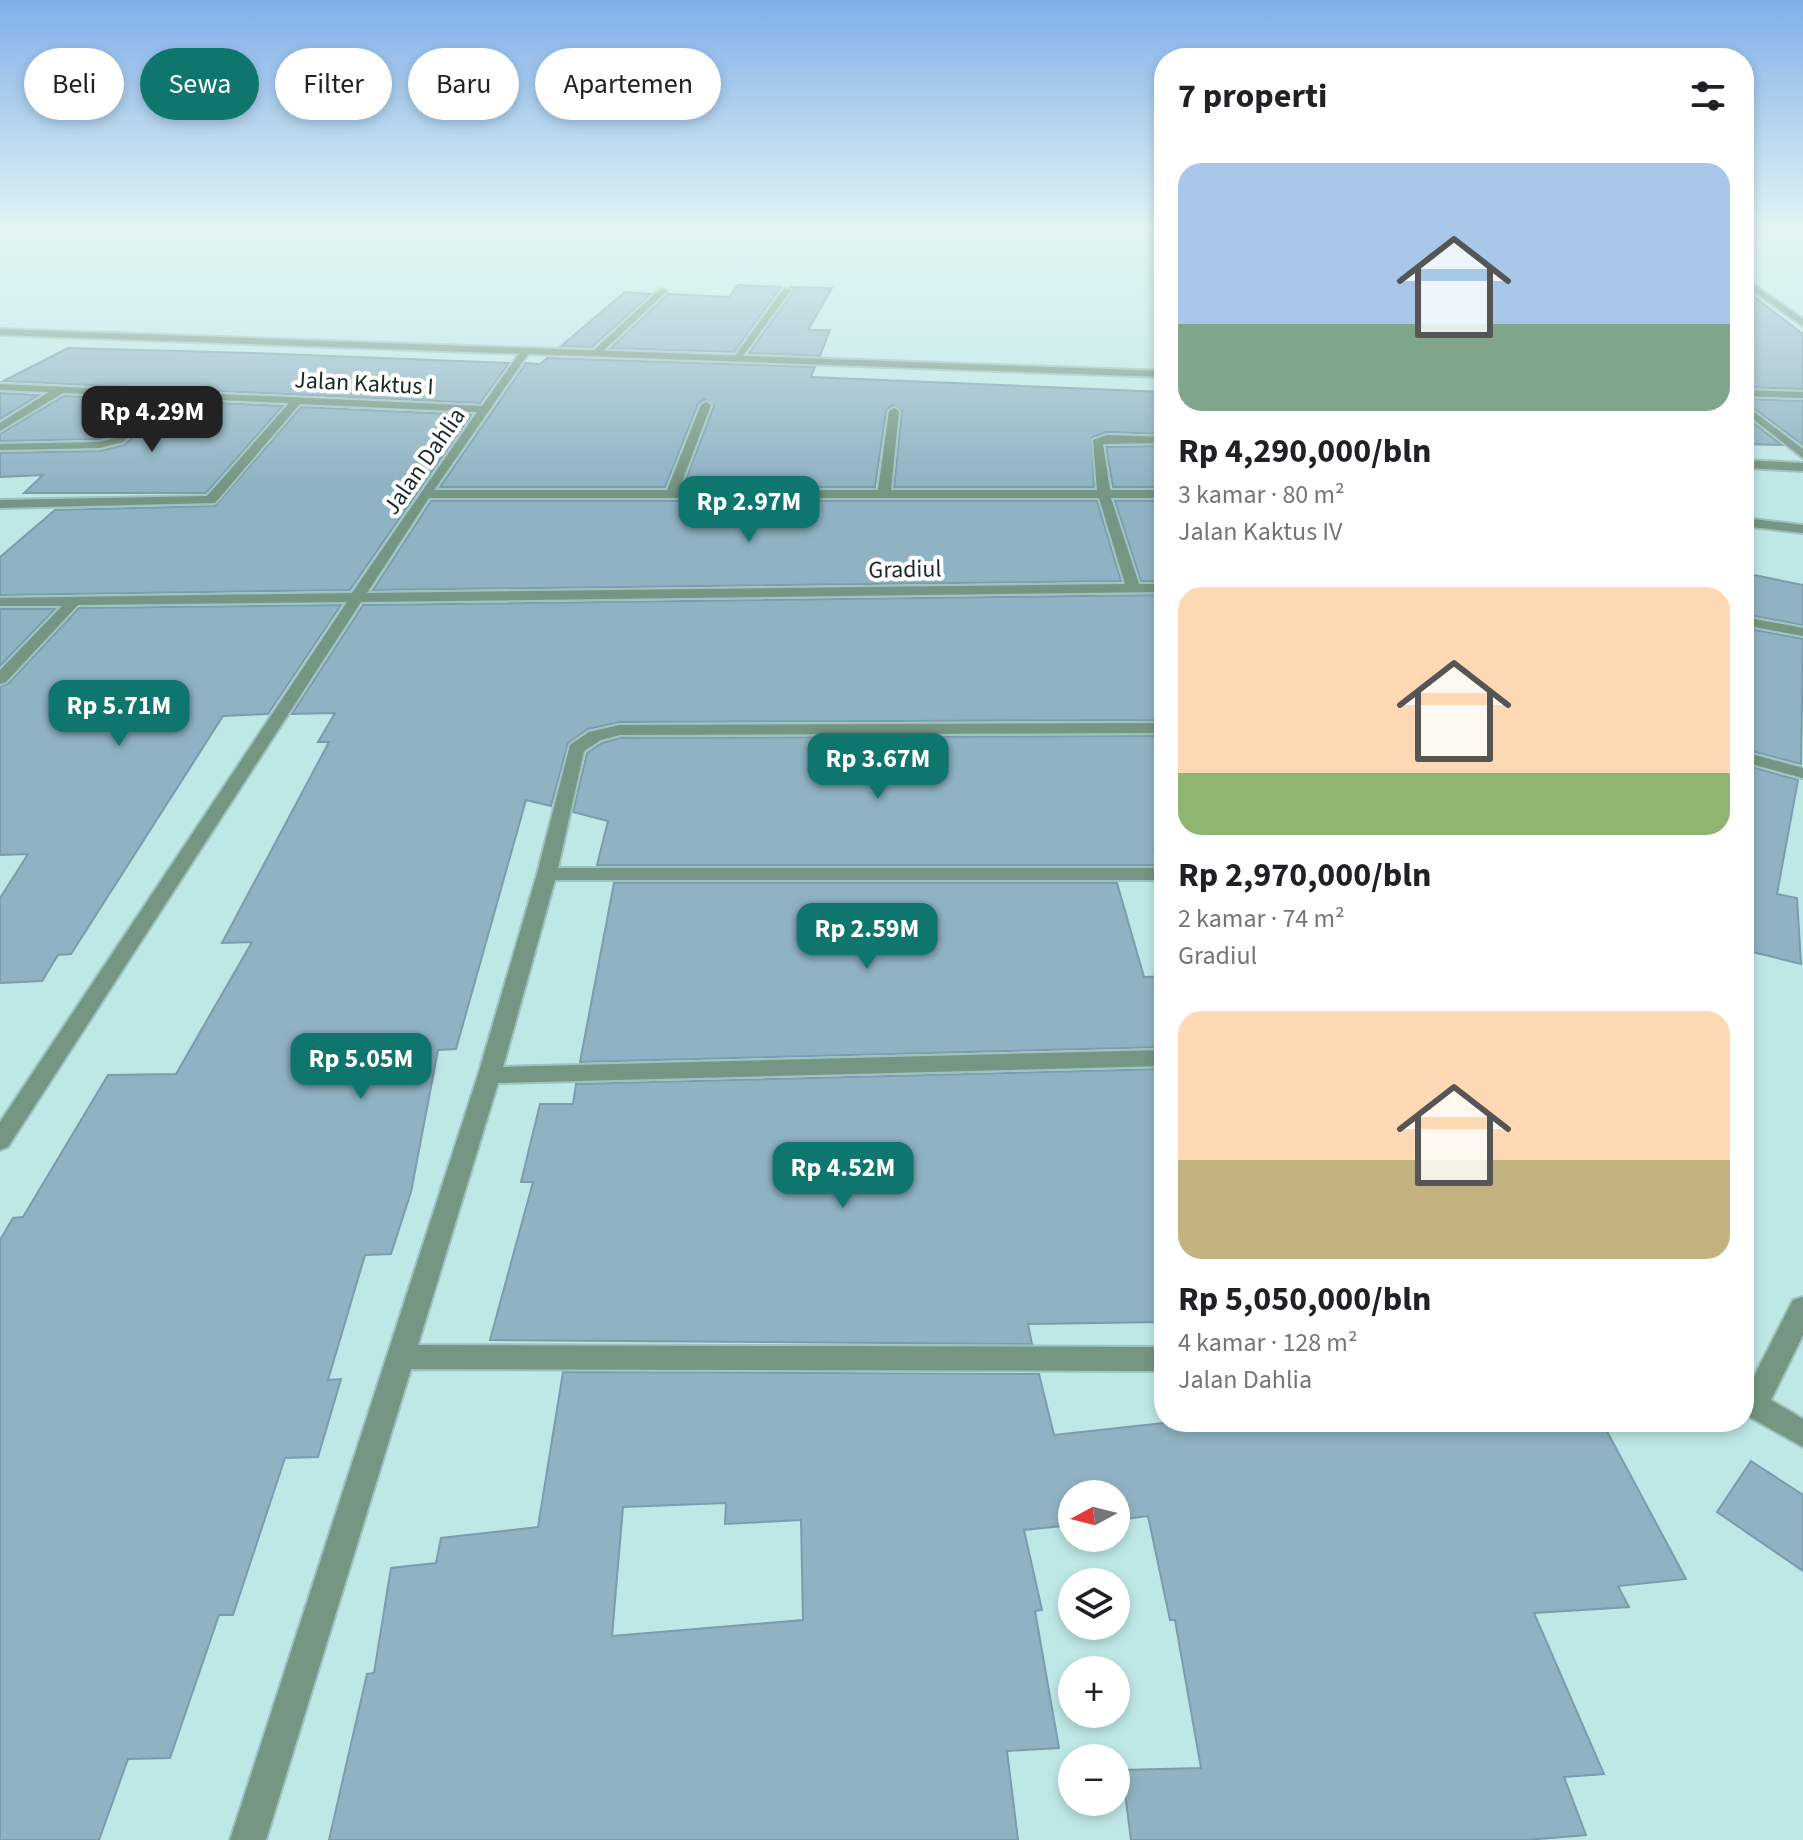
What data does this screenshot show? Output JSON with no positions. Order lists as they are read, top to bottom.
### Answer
{
  "streets": {
    "street": ["Jalan Kaktus I", "Jalan Dahlia", "Gradiul"]
  },
  "crossings": [
    ["Jalan Kaktus I", "Jalan Dahlia"],
    ["Jalan Dahlia", "Gradiul"]
  ],
  "north": "left",
  "page": {
    "chip": [
      "Beli",
      "Sewa",
      "Filter",
      "Baru",
      "Apartemen"
    ],
    "heading": "7 properti",
    "list": [
      {
        "name": "Rp 4,290,000/bln",
        "note": "3 kamar · 80 m² · Jalan Kaktus IV"
      },
      {
        "name": "Rp 2,970,000/bln",
        "note": "2 kamar · 74 m² · Gradiul"
      },
      {
        "name": "Rp 5,050,000/bln",
        "note": "4 kamar · 128 m² · Jalan Dahlia"
      }
    ],
    "price": [
      "Rp 4.29M",
      "Rp 2.97M",
      "Rp 5.71M",
      "Rp 3.67M",
      "Rp 2.59M",
      "Rp 5.05M",
      "Rp 4.52M"
    ],
    "map_buttons": ["+", "−"]
  }
}
